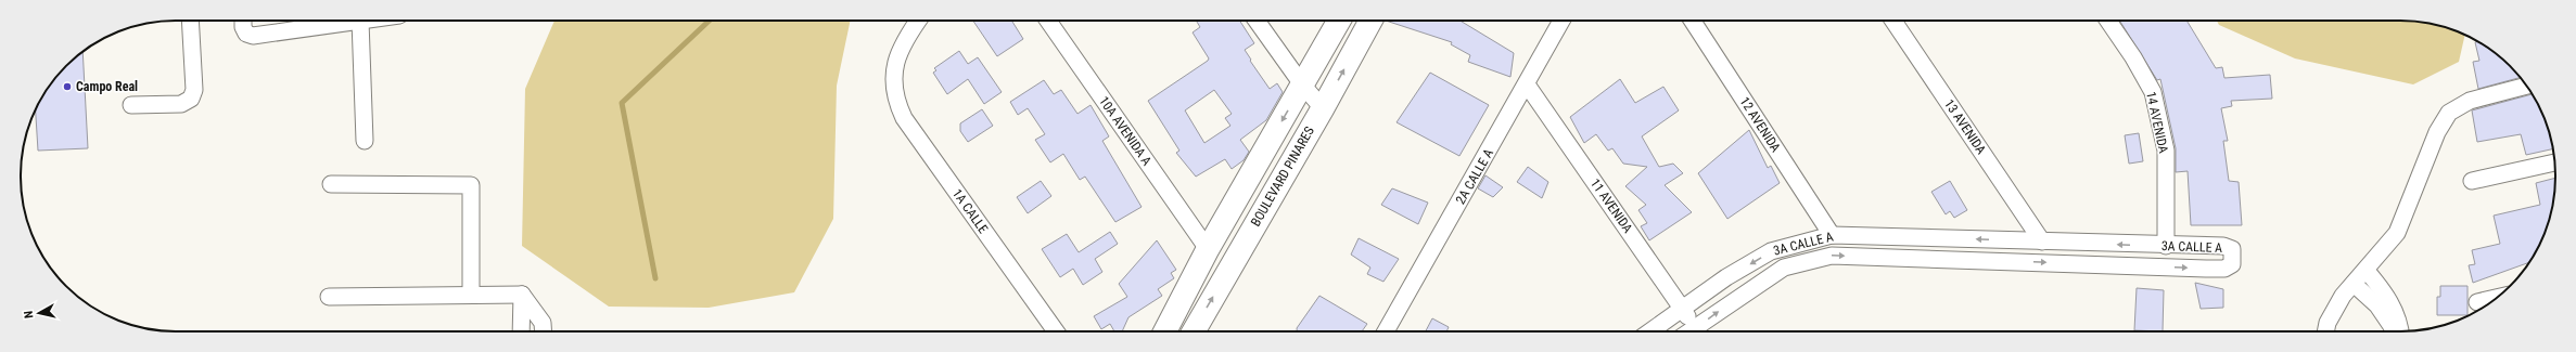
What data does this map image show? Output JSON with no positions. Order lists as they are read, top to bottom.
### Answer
{
  "streets": {
    "street": [
      "14 AVENIDA",
      "12 AVENIDA",
      "13 AVENIDA",
      "10A AVENIDA A",
      "BOULEVARD PINARES",
      "2A CALLE A",
      "11 AVENIDA",
      "1A CALLE",
      "3A CALLE A"
    ]
  },
  "crossings": [
    ["14 AVENIDA", "3A CALLE A"],
    ["12 AVENIDA", "3A CALLE A"],
    ["13 AVENIDA", "3A CALLE A"],
    ["2A CALLE A", "11 AVENIDA"],
    ["11 AVENIDA", "3A CALLE A"]
  ],
  "places": ["Campo Real"],
  "north": "left"
}
